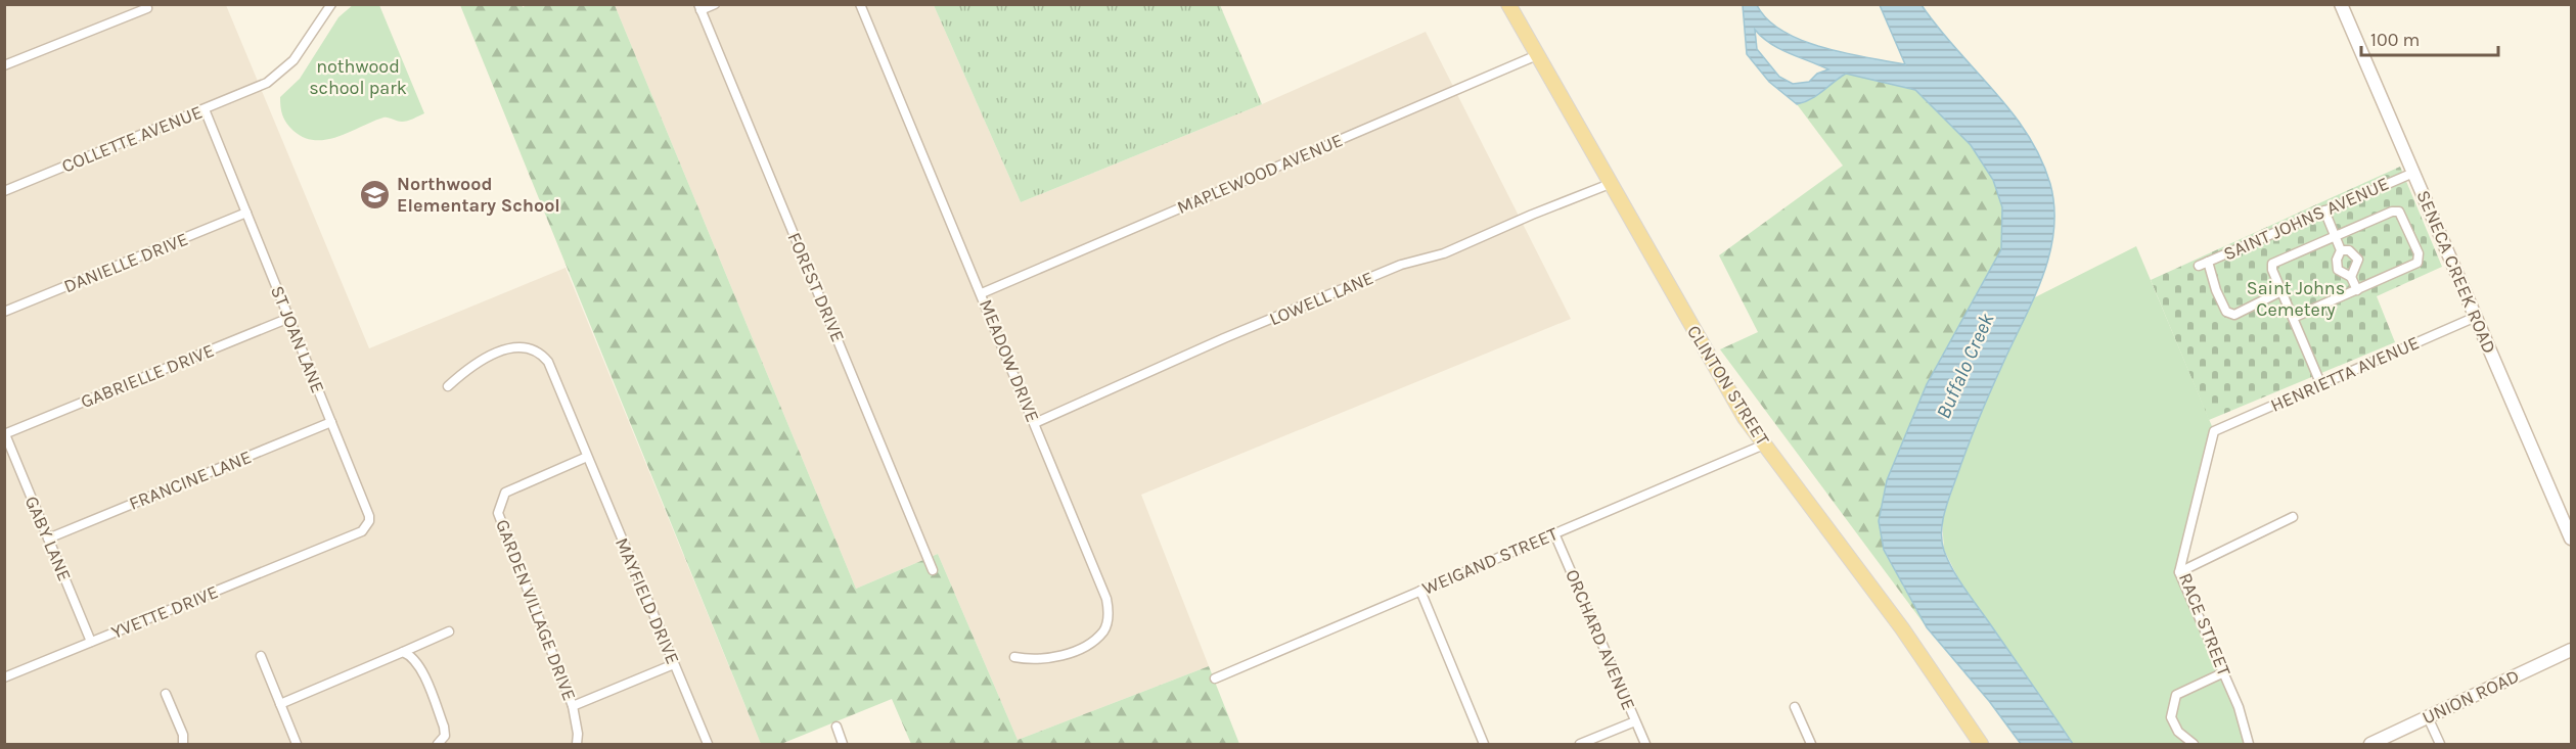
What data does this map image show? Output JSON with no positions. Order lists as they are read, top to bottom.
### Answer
{
  "streets": {
    "main road": ["CLINTON STREET"],
    "street": [
      "COLLETTE AVENUE",
      "MAPLEWOOD AVENUE",
      "SAINT JOHNS AVENUE",
      "DANIELLE DRIVE",
      "SENECA CREEK ROAD",
      "FOREST DRIVE",
      "LOWELL LANE",
      "ST JOAN LANE",
      "MEADOW DRIVE",
      "HENRIETTA AVENUE",
      "GABRIELLE DRIVE",
      "FRANCINE LANE",
      "GABY LANE",
      "WEIGAND STREET",
      "MAYFIELD DRIVE",
      "GARDEN VILLAGE DRIVE",
      "YVETTE DRIVE",
      "RACE STREET",
      "ORCHARD AVENUE",
      "UNION ROAD"
    ]
  },
  "crossings": [
    ["COLLETTE AVENUE", "ST JOAN LANE"],
    ["MAPLEWOOD AVENUE", "MEADOW DRIVE"],
    ["MAPLEWOOD AVENUE", "CLINTON STREET"],
    ["SAINT JOHNS AVENUE", "SENECA CREEK ROAD"],
    ["DANIELLE DRIVE", "ST JOAN LANE"],
    ["SENECA CREEK ROAD", "HENRIETTA AVENUE"],
    ["LOWELL LANE", "MEADOW DRIVE"],
    ["LOWELL LANE", "CLINTON STREET"],
    ["ST JOAN LANE", "GABRIELLE DRIVE"],
    ["ST JOAN LANE", "FRANCINE LANE"],
    ["ST JOAN LANE", "YVETTE DRIVE"],
    ["HENRIETTA AVENUE", "RACE STREET"],
    ["GABRIELLE DRIVE", "GABY LANE"],
    ["CLINTON STREET", "WEIGAND STREET"],
    ["FRANCINE LANE", "GABY LANE"],
    ["GABY LANE", "YVETTE DRIVE"],
    ["WEIGAND STREET", "ORCHARD AVENUE"],
    ["MAYFIELD DRIVE", "GARDEN VILLAGE DRIVE"]
  ],
  "water": ["Buffalo Creek"],
  "parks": ["nothwood school park", "Saint Johns Cemetery"],
  "places": {
    "school or university": ["Northwood Elementary School"]
  },
  "scale_bar": "100 m"
}
